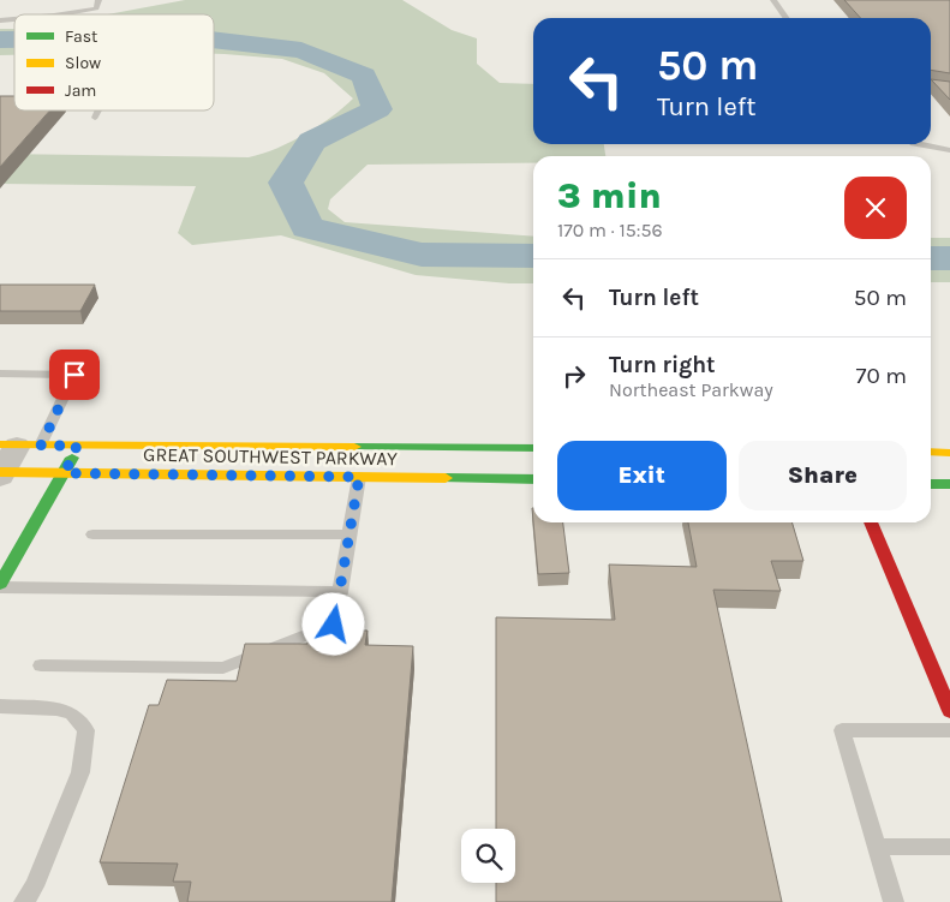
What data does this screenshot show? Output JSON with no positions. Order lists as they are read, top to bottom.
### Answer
{
  "streets": {
    "street": ["GREAT SOUTHWEST PARKWAY"]
  },
  "legend": ["Fast", "Slow", "Jam"],
  "page": {
    "turn": ["50 m", "Turn left"],
    "heading": ["3 min", "170 m · 15:56"],
    "list": [
      {
        "name": "Turn left",
        "value": "50 m"
      },
      {
        "name": "Turn right",
        "note": "Northeast Parkway",
        "value": "70 m"
      }
    ],
    "buttons": ["Exit", "Share"]
  }
}
